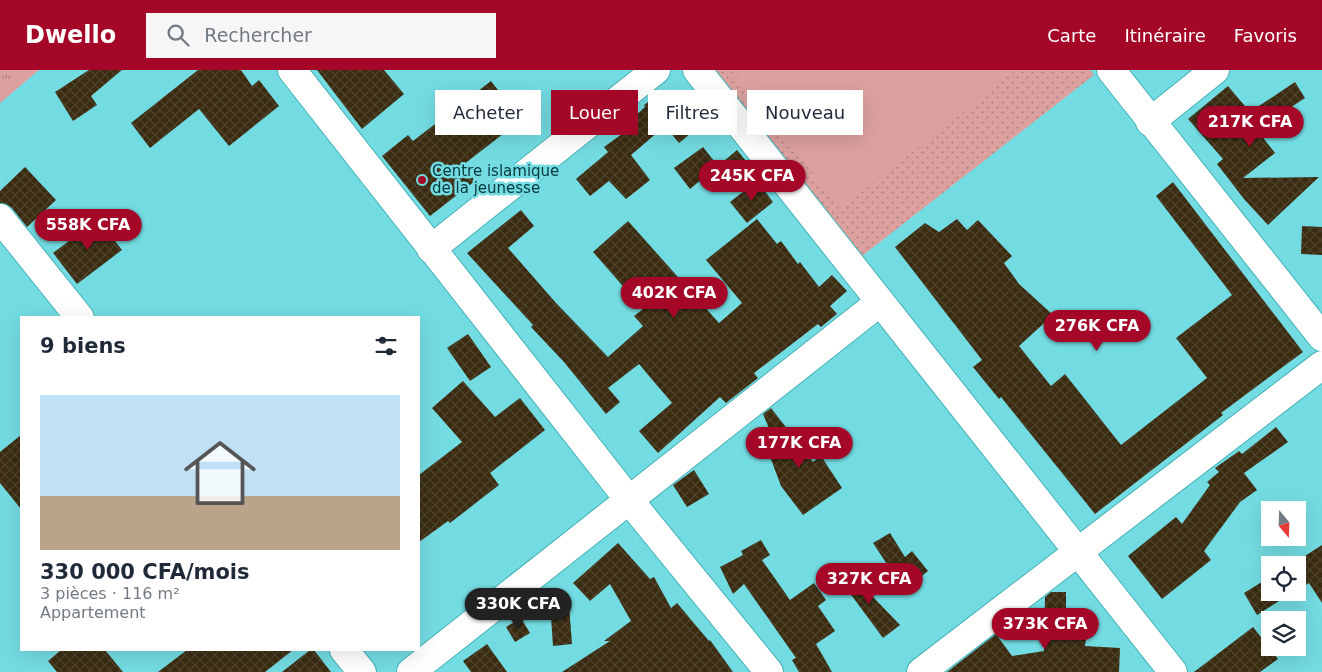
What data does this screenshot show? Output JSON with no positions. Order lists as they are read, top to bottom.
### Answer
{
  "places": ["Centre islamique de la jeunesse"],
  "north": "bottom",
  "page": {
    "header": "Dwello",
    "search": "Rechercher",
    "nav": ["Carte", "Itinéraire", "Favoris"],
    "chip": [
      "Acheter",
      "Louer",
      "Filtres",
      "Nouveau"
    ],
    "price": [
      "217K CFA",
      "245K CFA",
      "558K CFA",
      "402K CFA",
      "276K CFA",
      "177K CFA",
      "327K CFA",
      "330K CFA",
      "373K CFA"
    ],
    "heading": "9 biens",
    "list": [
      {
        "name": "330 000 CFA/mois",
        "note": "3 pièces · 116 m² · Appartement"
      }
    ]
  }
}
